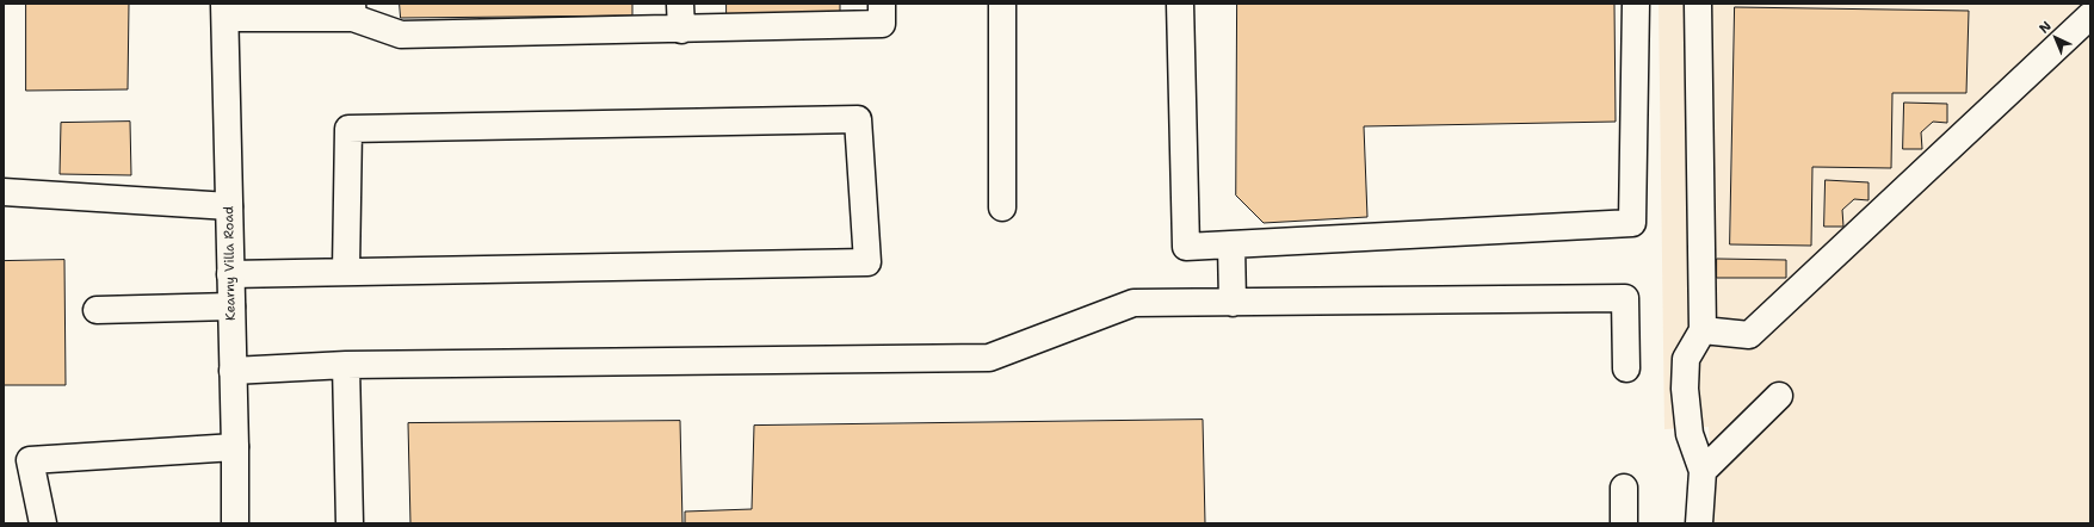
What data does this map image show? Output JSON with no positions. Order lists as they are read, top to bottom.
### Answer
{
  "streets": {
    "main road": ["Kearny Villa Road"]
  },
  "north": "top left"
}
